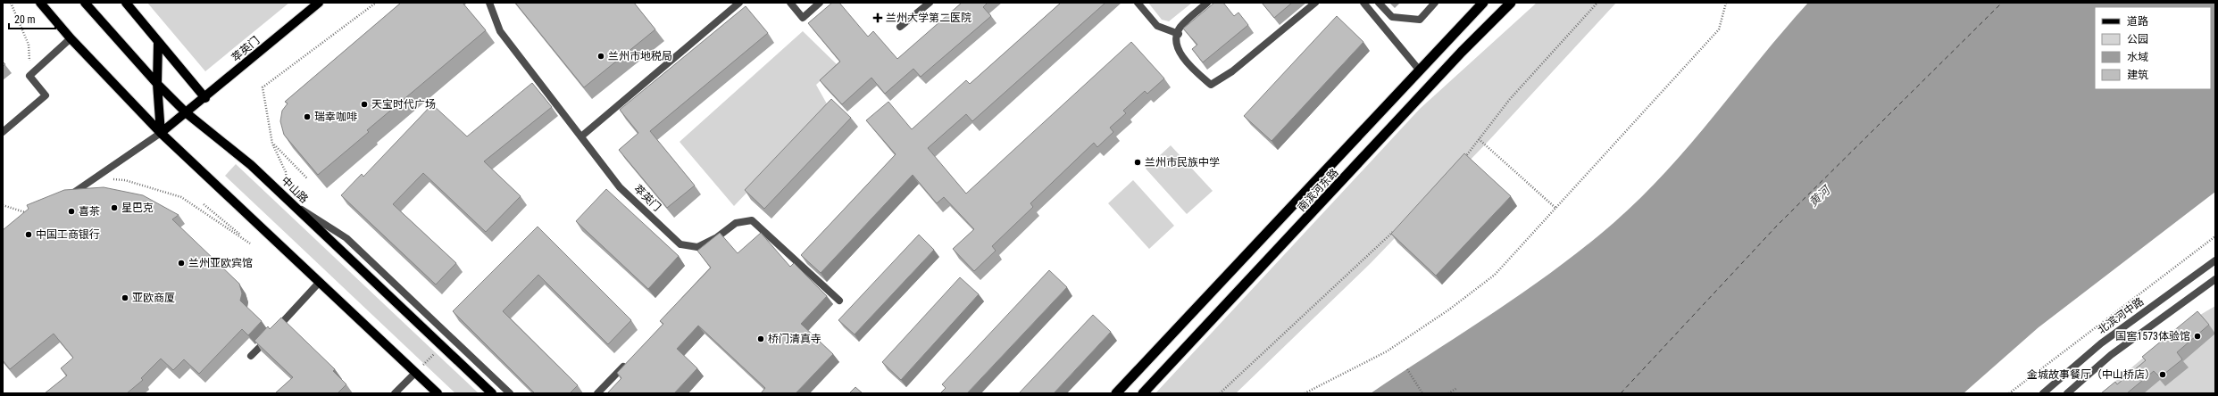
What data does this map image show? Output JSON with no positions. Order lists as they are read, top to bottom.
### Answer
{
  "streets": {
    "highway": ["南滨河东路"],
    "main road": ["萃英门", "中山路"],
    "street": ["北滨河中路"]
  },
  "crossings": [
    ["萃英门", "中山路"]
  ],
  "water": ["黄河"],
  "places": {
    "health": ["兰州大学第二医院"],
    "other": [
      "兰州市地税局",
      "天宝时代广场",
      "瑞幸咖啡",
      "兰州市民族中学",
      "星巴克",
      "喜茶",
      "中国工商银行",
      "兰州亚欧宾馆",
      "亚欧商厦",
      "国窖1573体验馆",
      "桥门清真寺",
      "金城故事餐厅（中山桥店）"
    ]
  },
  "legend": [
    "道路",
    "公园",
    "水域",
    "建筑"
  ],
  "scale_bar": "20 m"
}
